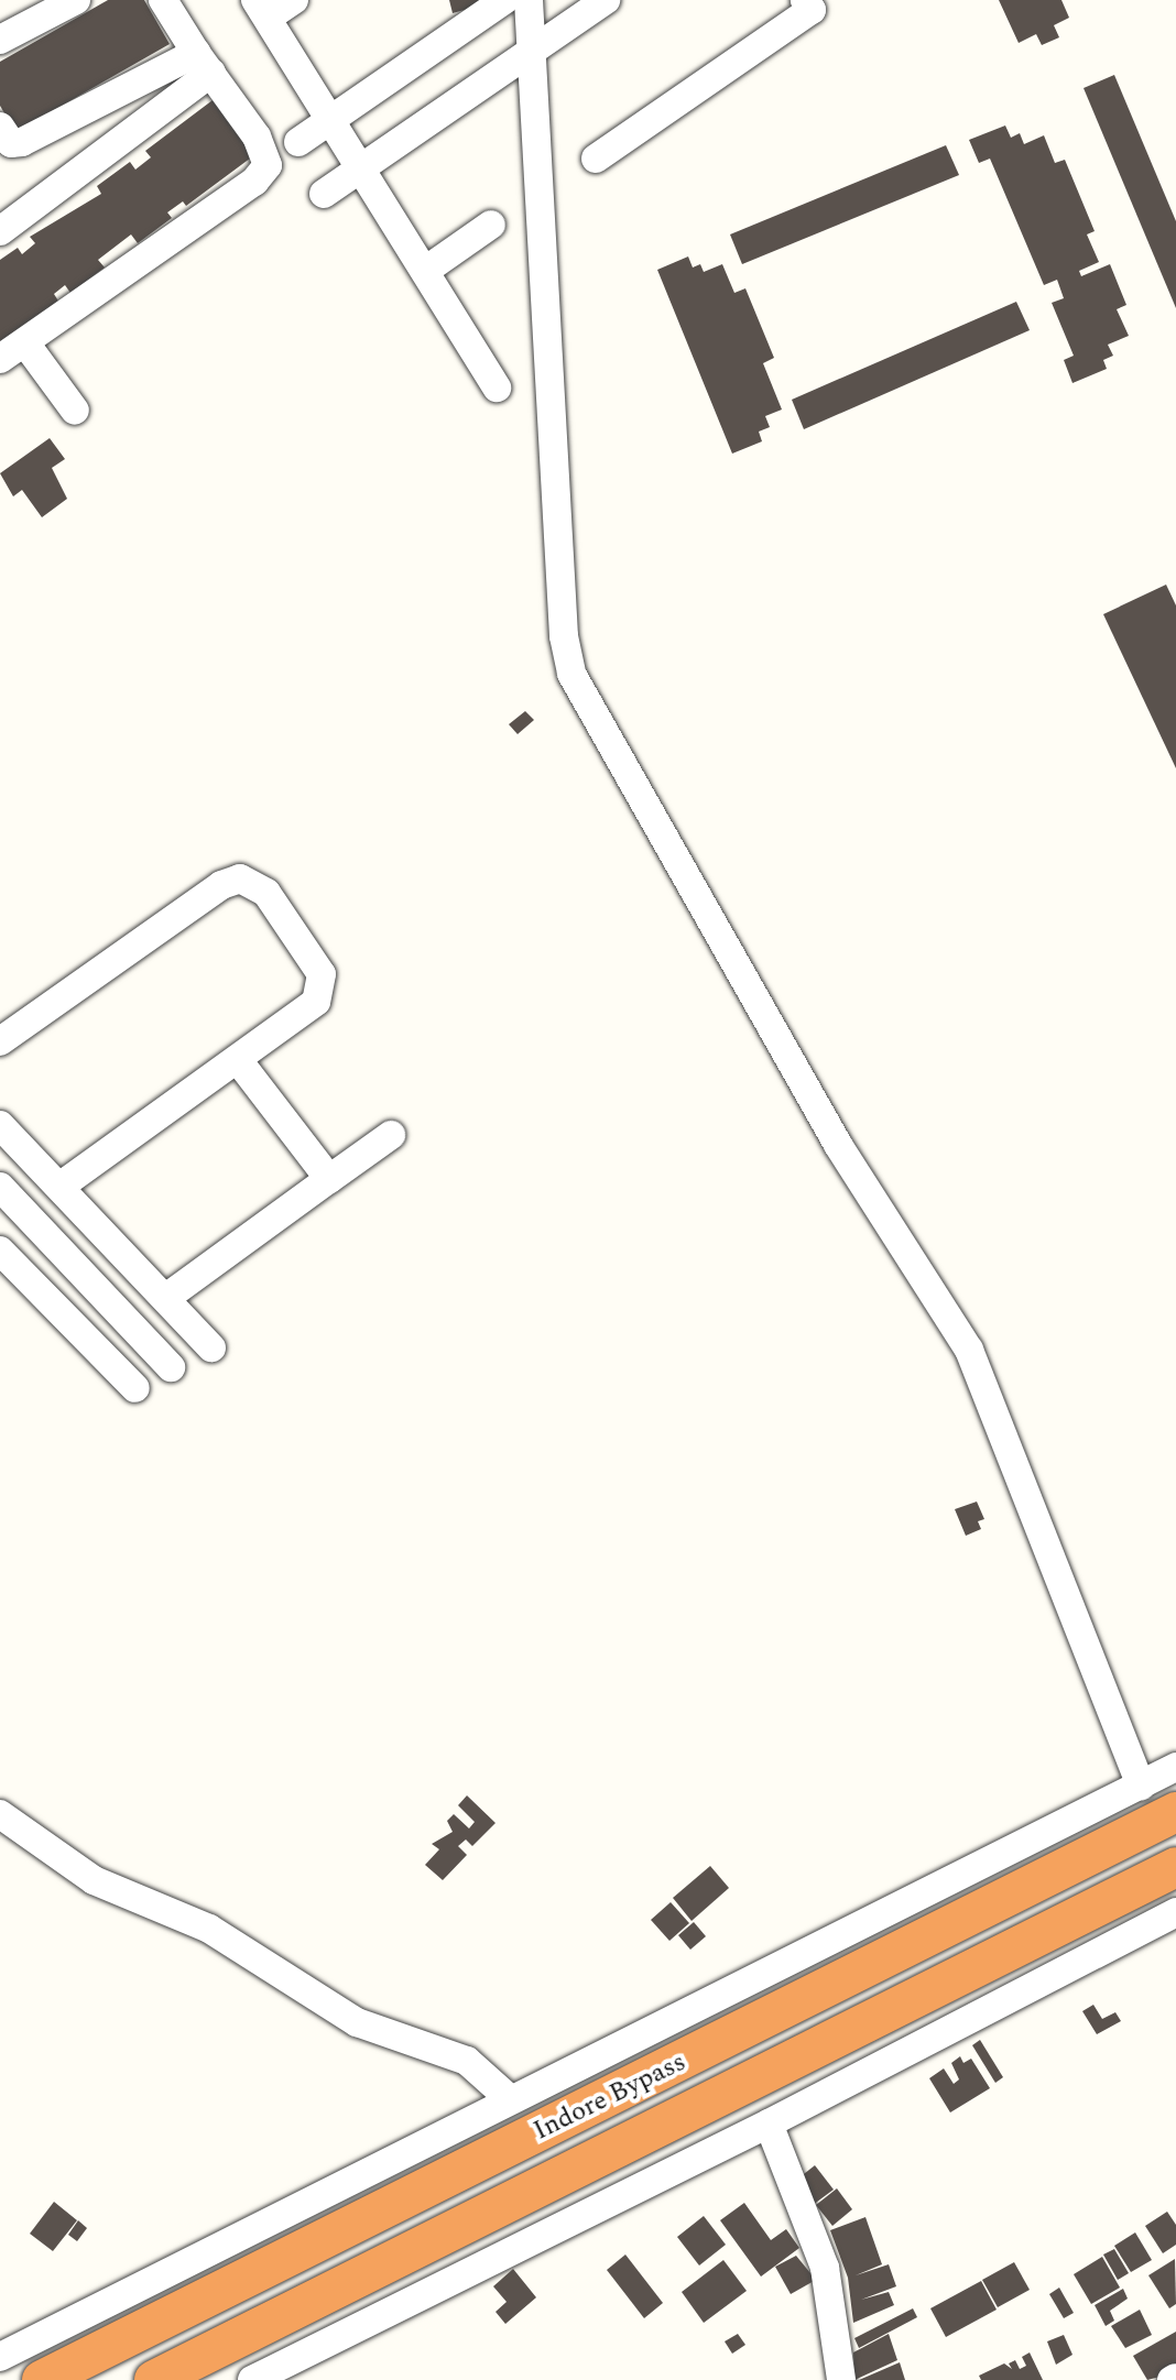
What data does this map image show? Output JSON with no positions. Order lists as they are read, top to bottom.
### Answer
{
  "streets": {
    "highway": ["Indore Bypass"]
  }
}
